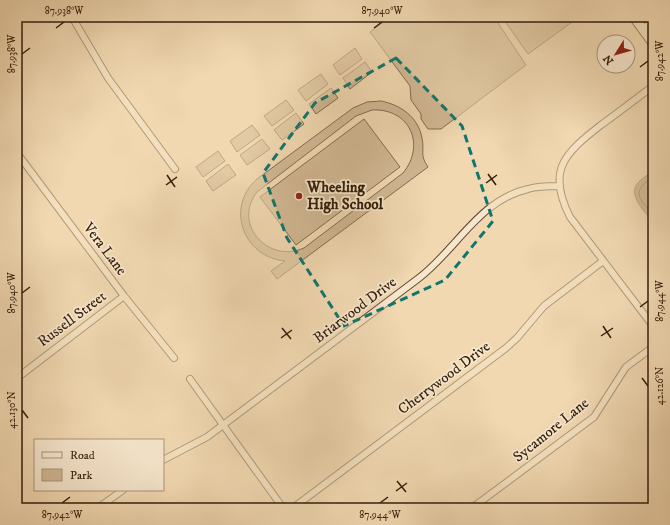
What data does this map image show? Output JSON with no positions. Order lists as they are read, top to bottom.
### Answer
{
  "streets": {
    "street": [
      "Vera Lane",
      "Briarwood Drive",
      "Russell Street",
      "Cherrywood Drive",
      "Sycamore Lane"
    ]
  },
  "crossings": [
    ["Vera Lane", "Russell Street"]
  ],
  "places": ["Wheeling High School"],
  "legend": ["Road", "Park"],
  "north": "bottom left",
  "coordinates": [
    "87.938°W",
    "87.940°W",
    "87.942°W",
    "87.944°W",
    "42.126°N",
    "42.130°N"
  ]
}
